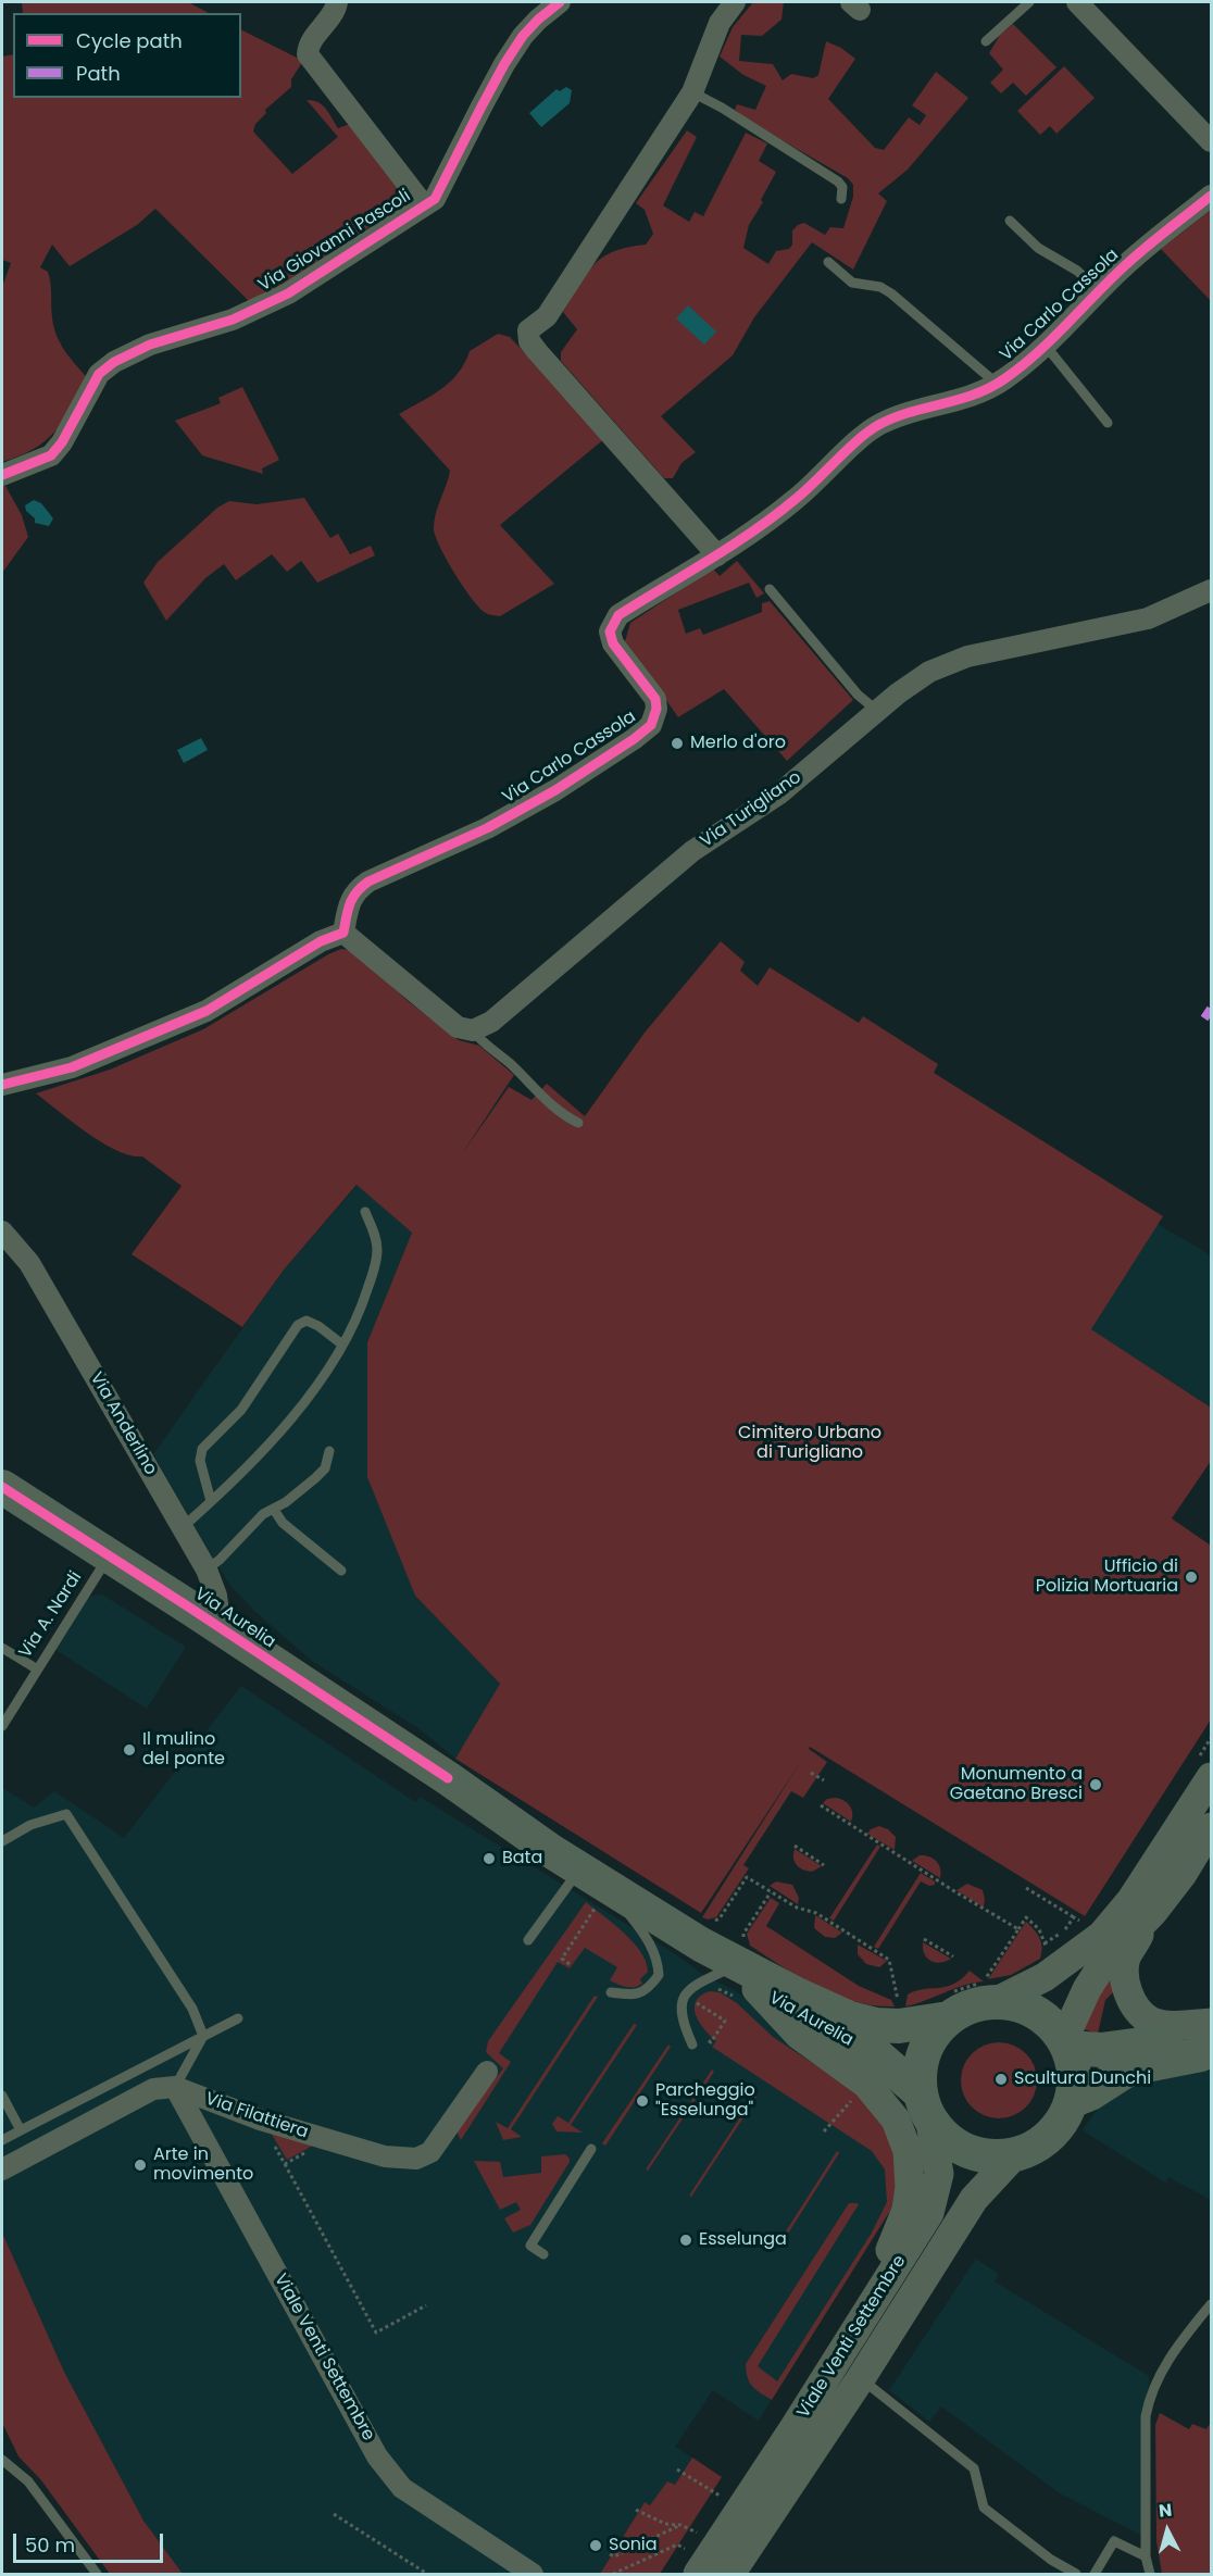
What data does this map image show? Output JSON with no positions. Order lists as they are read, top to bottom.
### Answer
{
  "streets": {
    "main road": ["Via Aurelia", "Viale Venti Settembre"],
    "street": [
      "Via Giovanni Pascoli",
      "Via Carlo Cassola",
      "Via Turigliano",
      "Via Anderlino",
      "Via Filattiera"
    ],
    "lane": ["Via A. Nardi"]
  },
  "crossings": [
    ["Via Anderlino", "Via Aurelia"],
    ["Via A. Nardi", "Via Aurelia"],
    ["Via Aurelia", "Viale Venti Settembre"],
    ["Via Filattiera", "Viale Venti Settembre"]
  ],
  "parks": ["Cimitero Urbano di Turigliano"],
  "places": [
    "Merlo d'oro",
    "Ufficio di Polizia Mortuaria",
    "Il mulino del ponte",
    "Monumento a Gaetano Bresci",
    "Bata",
    "Scultura Dunchi",
    "Parcheggio \"Esselunga\"",
    "Arte in movimento",
    "Esselunga",
    "Sonia"
  ],
  "legend": ["Cycle path", "Path"],
  "scale_bar": "50 m",
  "north": "top"
}
